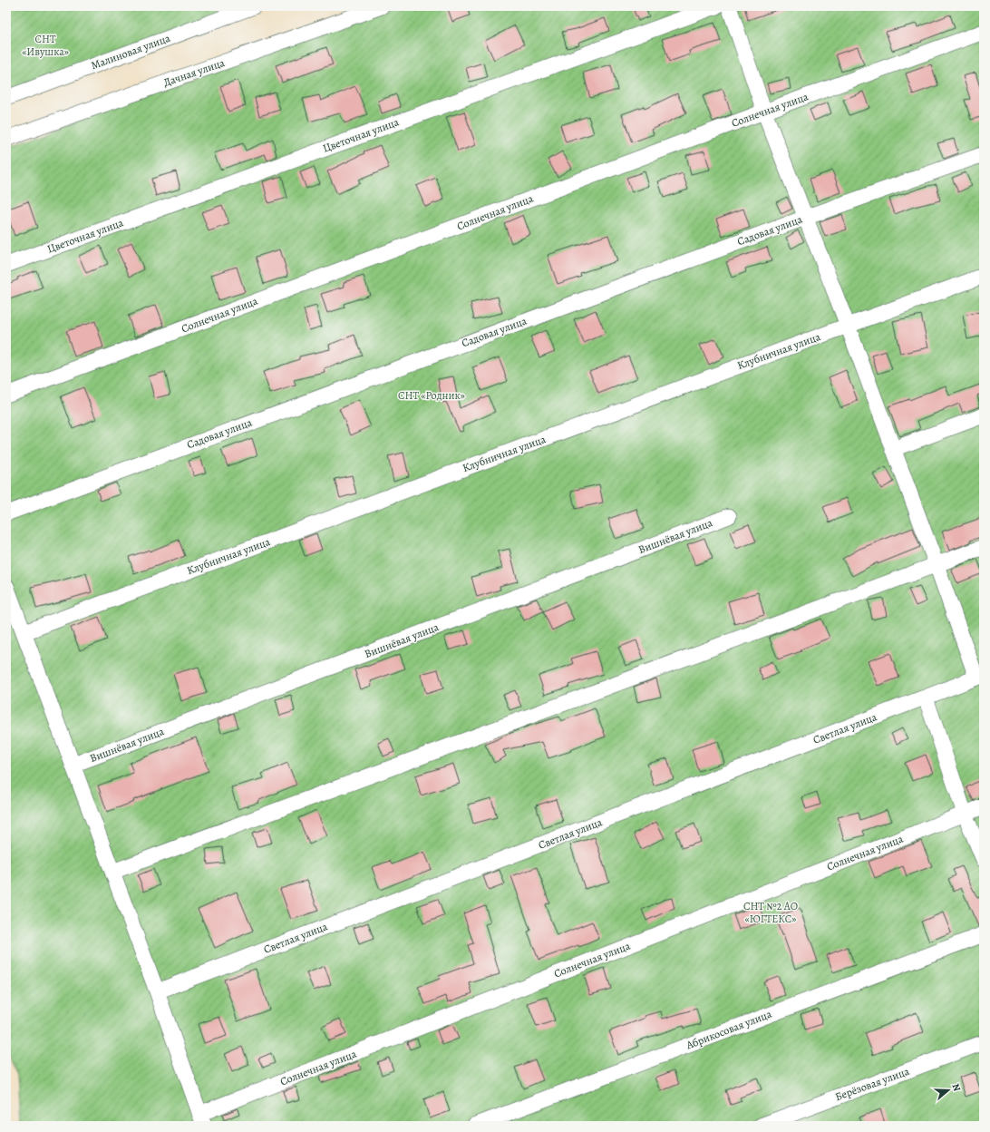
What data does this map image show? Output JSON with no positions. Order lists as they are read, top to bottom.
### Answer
{
  "streets": {
    "street": [
      "Малиновая улица",
      "Дачная улица",
      "Солнечная улица",
      "Цветочная улица",
      "Садовая улица",
      "Клубничная улица",
      "Вишнёвая улица",
      "Светлая улица",
      "Абрикосовая улица",
      "Берёзовая улица"
    ]
  },
  "parks": ["СНТ «Ивушка»", "СНТ «Родник»", "СНТ №2 АО «ЮГТЕКС»"],
  "north": "right"
}
